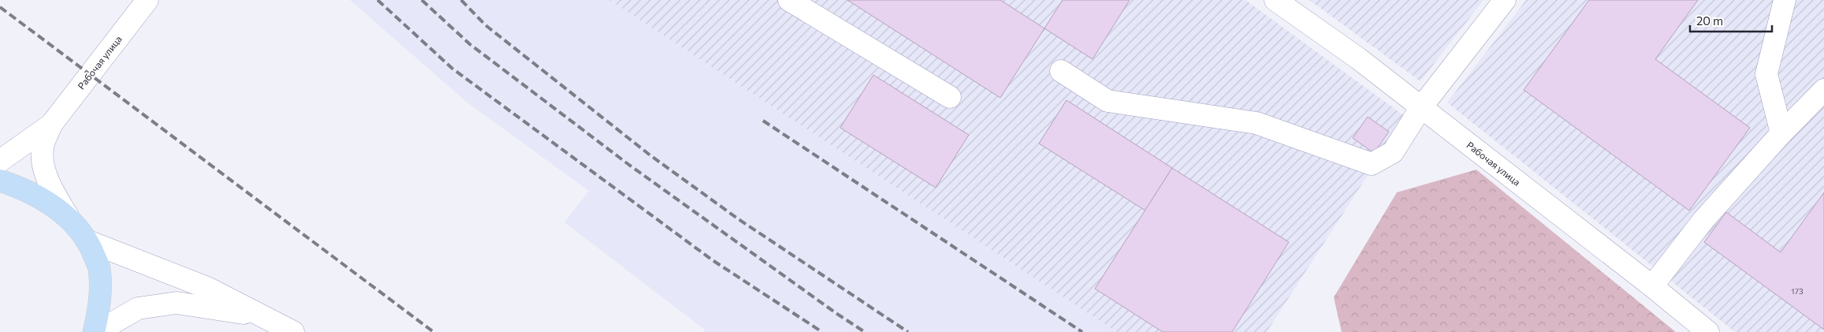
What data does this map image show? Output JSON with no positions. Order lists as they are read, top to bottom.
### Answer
{
  "streets": {
    "street": ["Рабочая улица"]
  },
  "house_numbers": ["173"],
  "scale_bar": "20 m"
}
